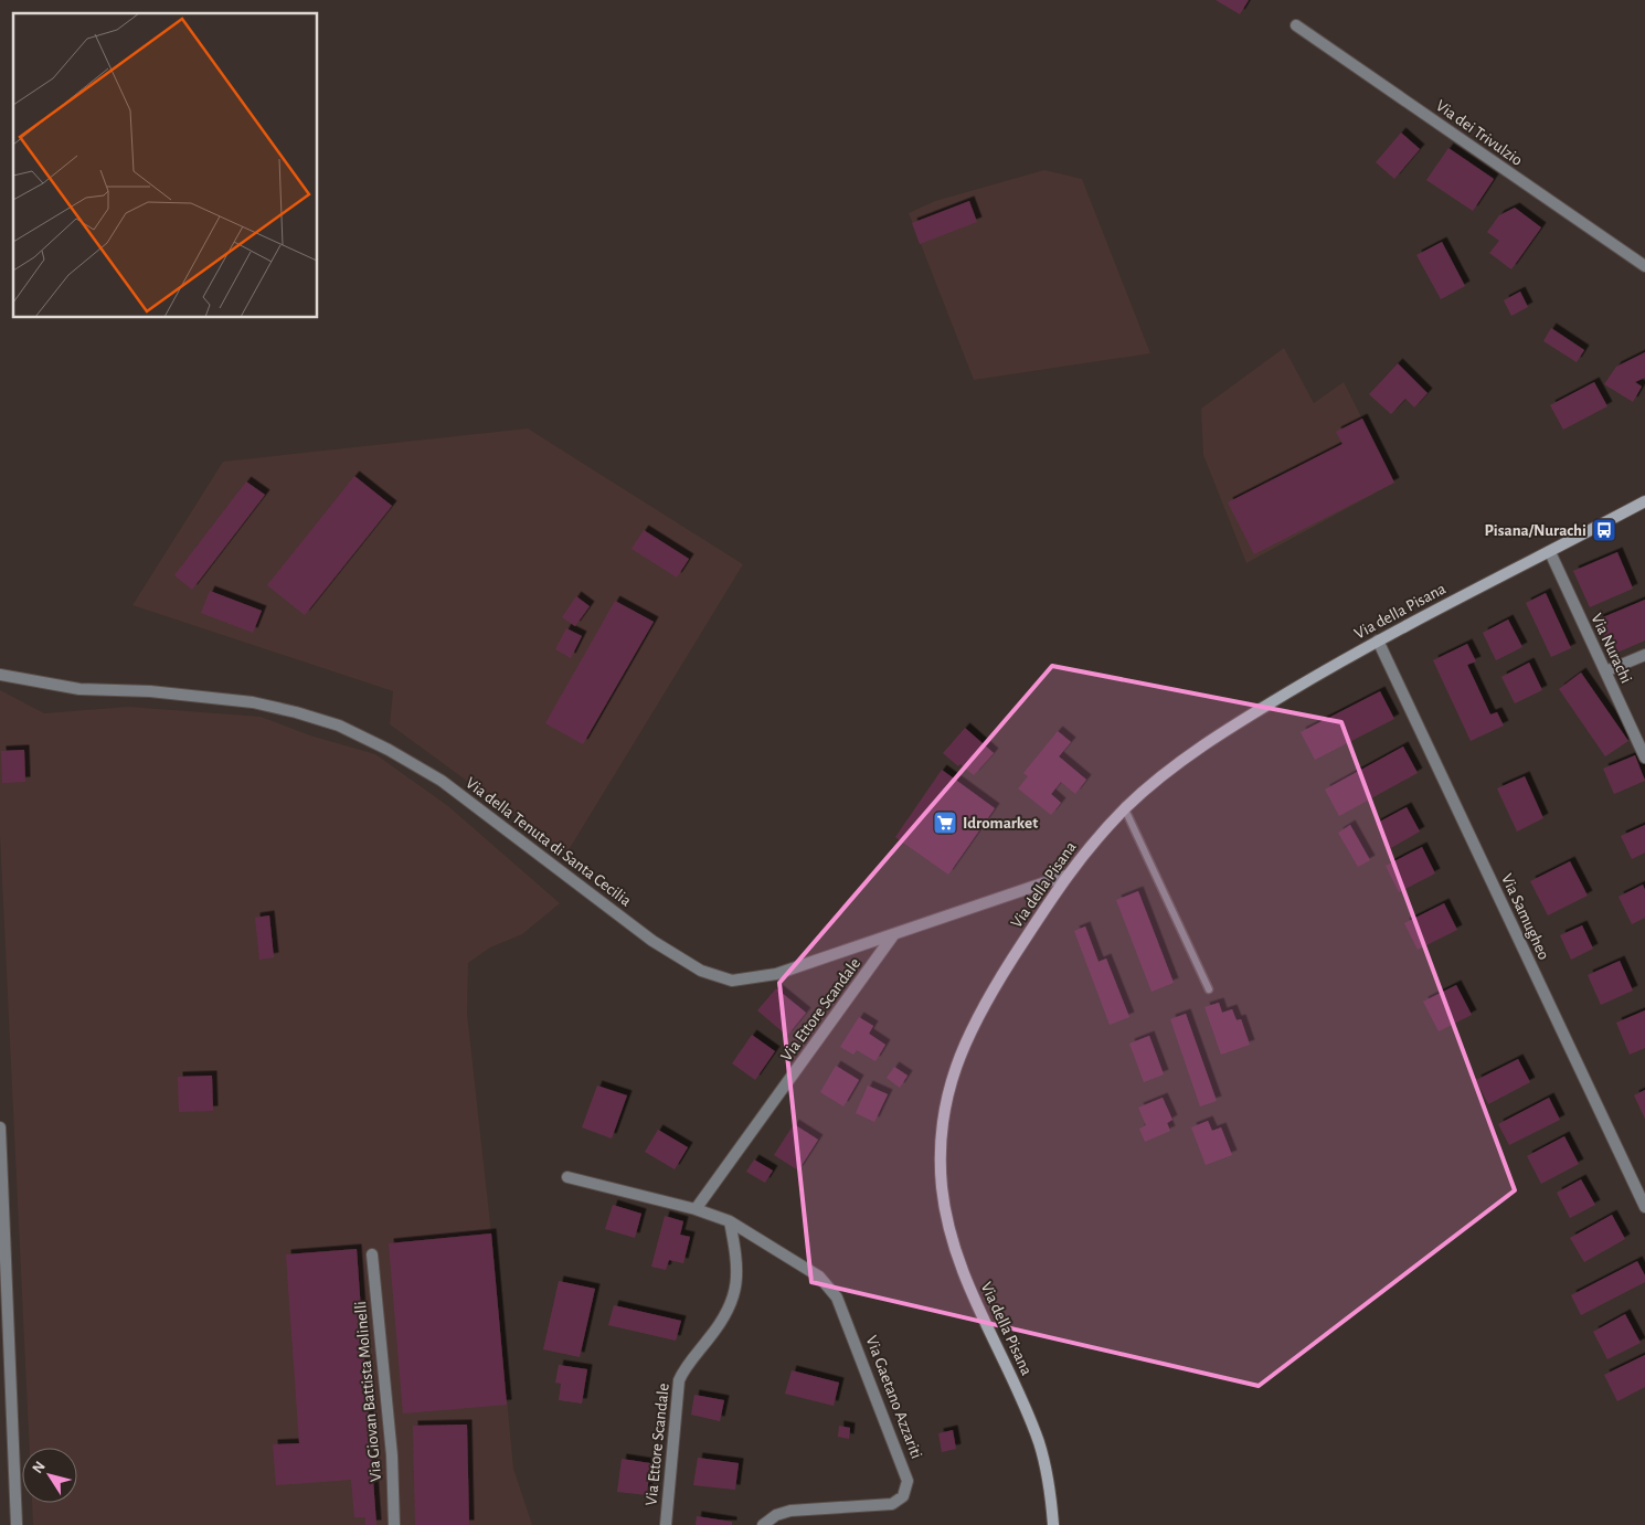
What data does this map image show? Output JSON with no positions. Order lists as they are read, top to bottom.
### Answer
{
  "streets": {
    "main road": ["Via della Pisana"],
    "street": [
      "Via dei Trivulzio",
      "Via Nurachi",
      "Via della Tenuta di Santa Cecilia",
      "Via Samugheo",
      "Via Ettore Scandale",
      "Via Giovan Battista Molinelli",
      "Via Gaetano Azzariti"
    ]
  },
  "crossings": [
    ["Via della Pisana", "Via Nurachi"],
    ["Via della Pisana", "Via della Tenuta di Santa Cecilia"],
    ["Via della Pisana", "Via Samugheo"],
    ["Via della Tenuta di Santa Cecilia", "Via Ettore Scandale"],
    ["Via Ettore Scandale", "Via Gaetano Azzariti"]
  ],
  "places": {
    "bus stop": ["Pisana/Nurachi"],
    "supermarket": ["Idromarket"]
  },
  "north": "top left"
}
